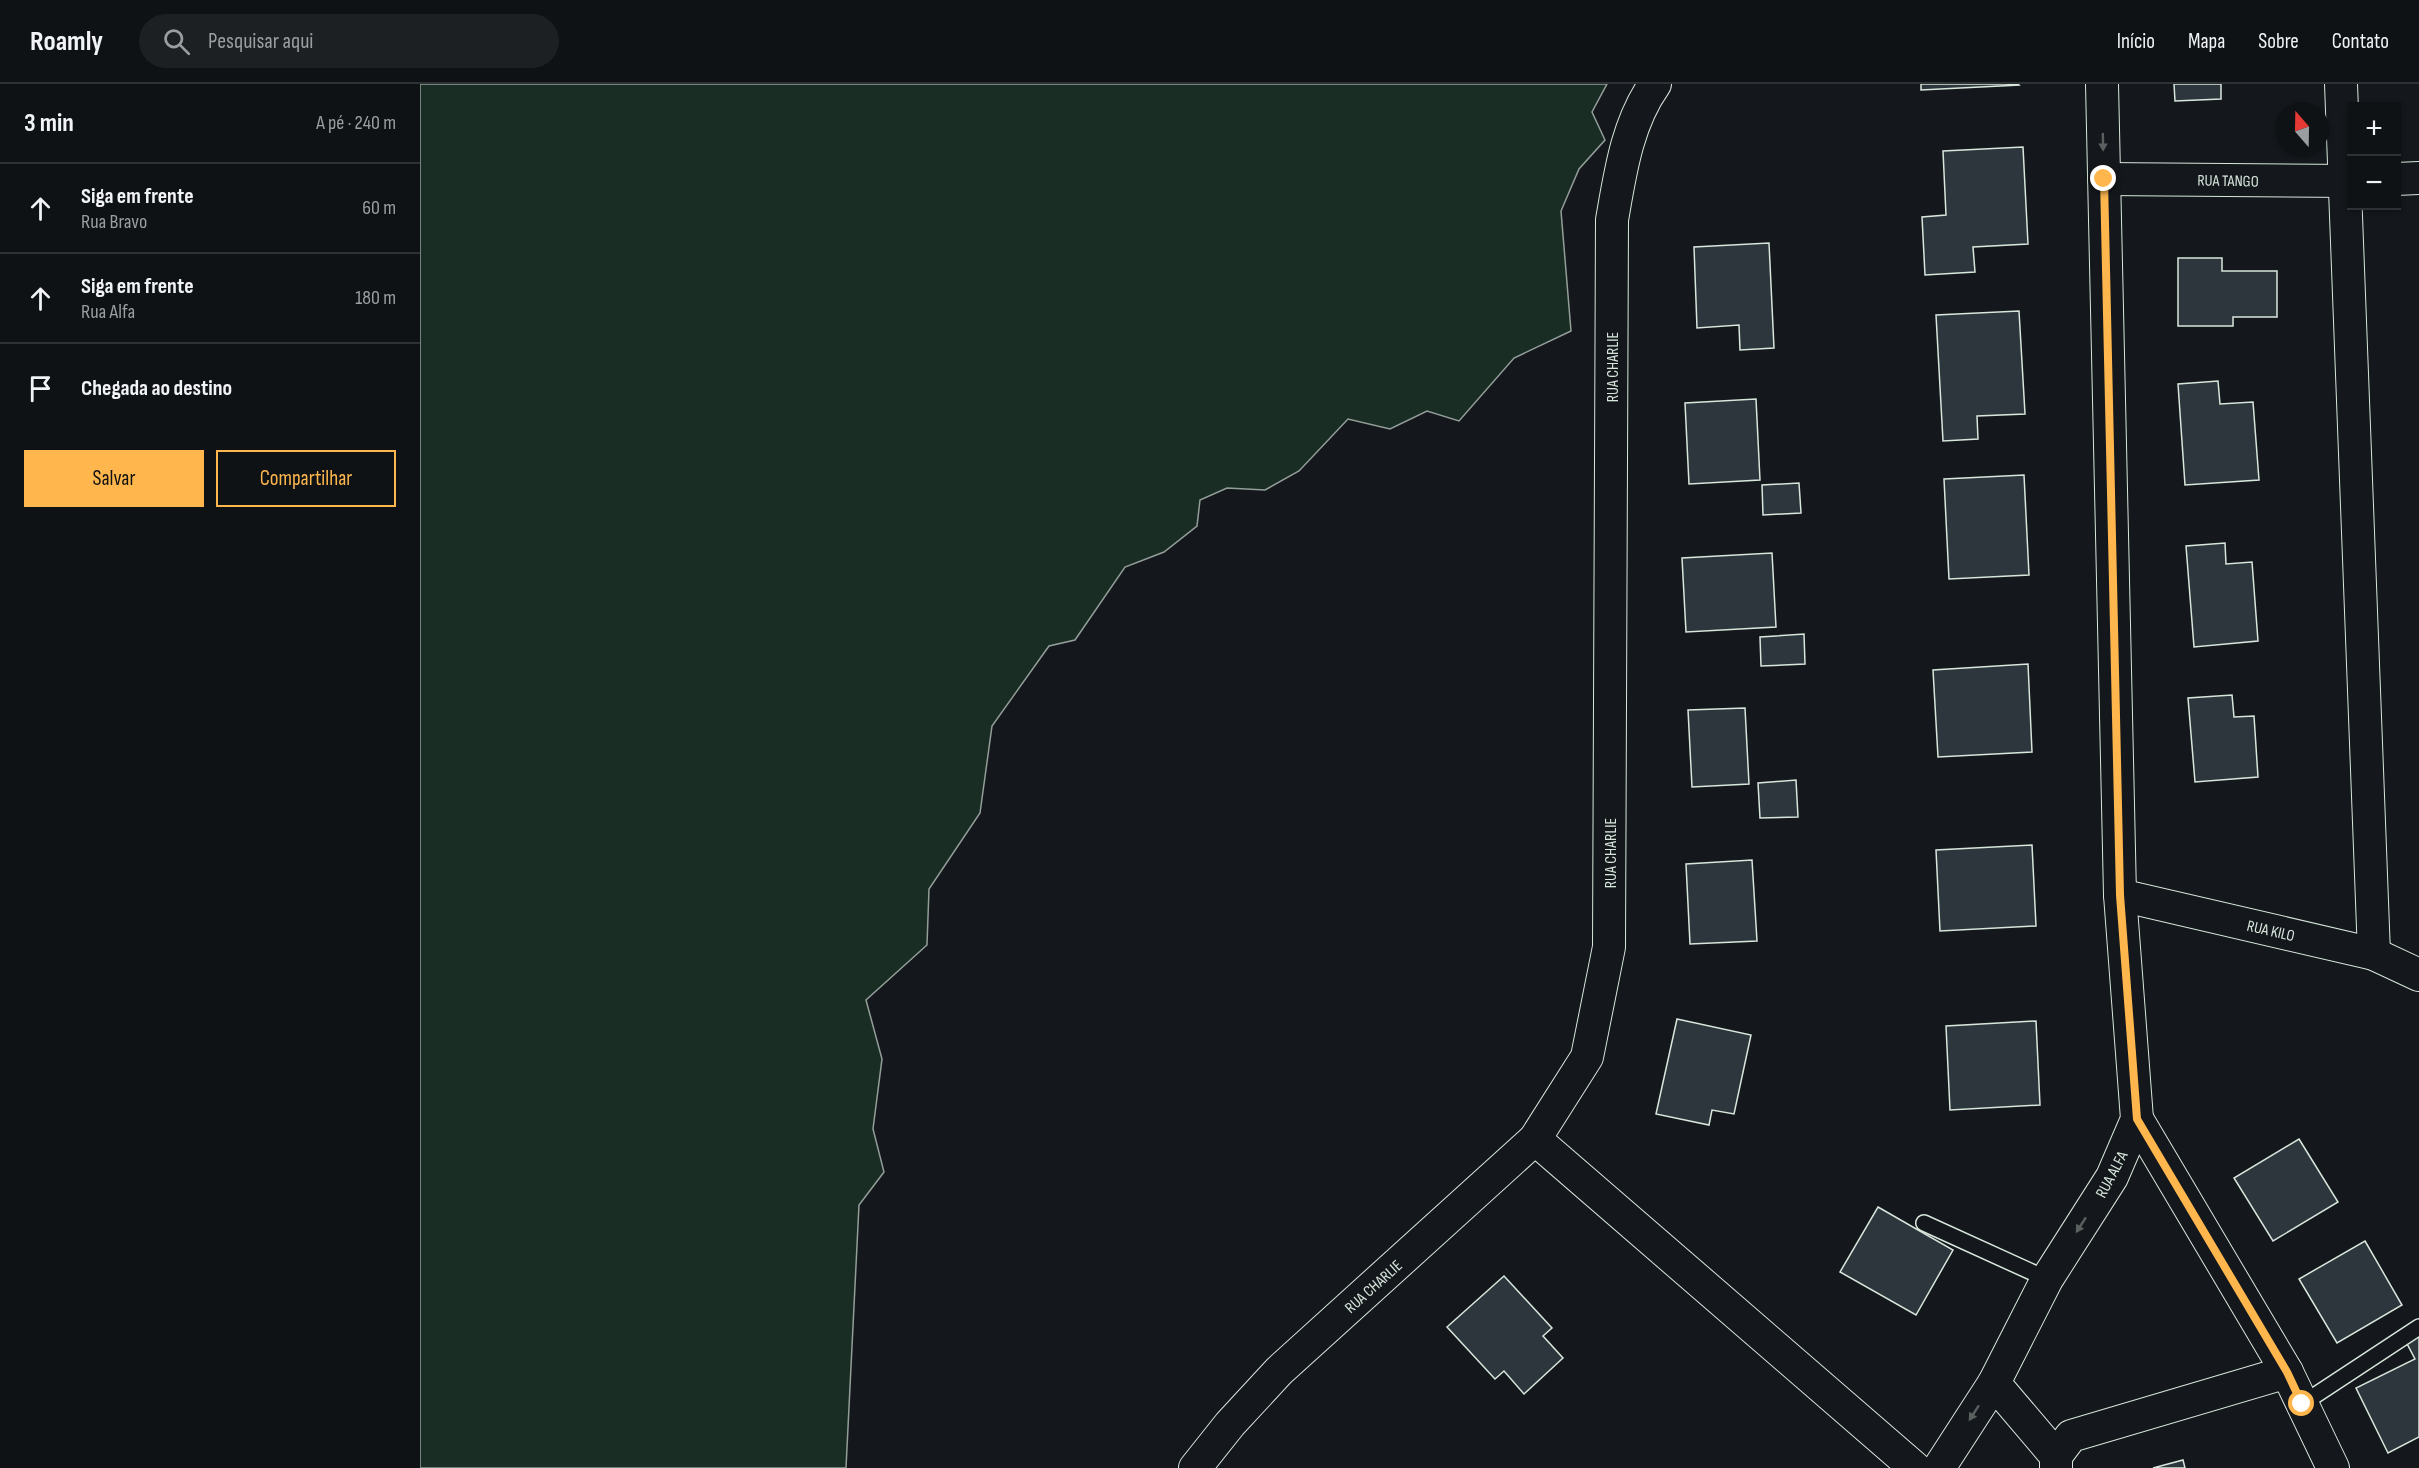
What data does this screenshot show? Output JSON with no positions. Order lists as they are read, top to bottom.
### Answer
{
  "streets": {
    "street": [
      "RUA TANGO",
      "RUA CHARLIE",
      "RUA KILO",
      "RUA ALFA"
    ]
  },
  "crossings": [
    ["RUA TANGO", "RUA ALFA"],
    ["RUA KILO", "RUA ALFA"]
  ],
  "north": "top",
  "page": {
    "header": "Roamly",
    "search": "Pesquisar aqui",
    "nav": [
      "Início",
      "Mapa",
      "Sobre",
      "Contato"
    ],
    "heading": ["3 min", "A pé · 240 m"],
    "map_buttons": ["+", "−"],
    "list": [
      ["Siga em frente", "Rua Bravo", "60 m"],
      ["Siga em frente", "Rua Alfa", "180 m"],
      "Chegada ao destino"
    ],
    "buttons": ["Salvar", "Compartilhar"]
  }
}
